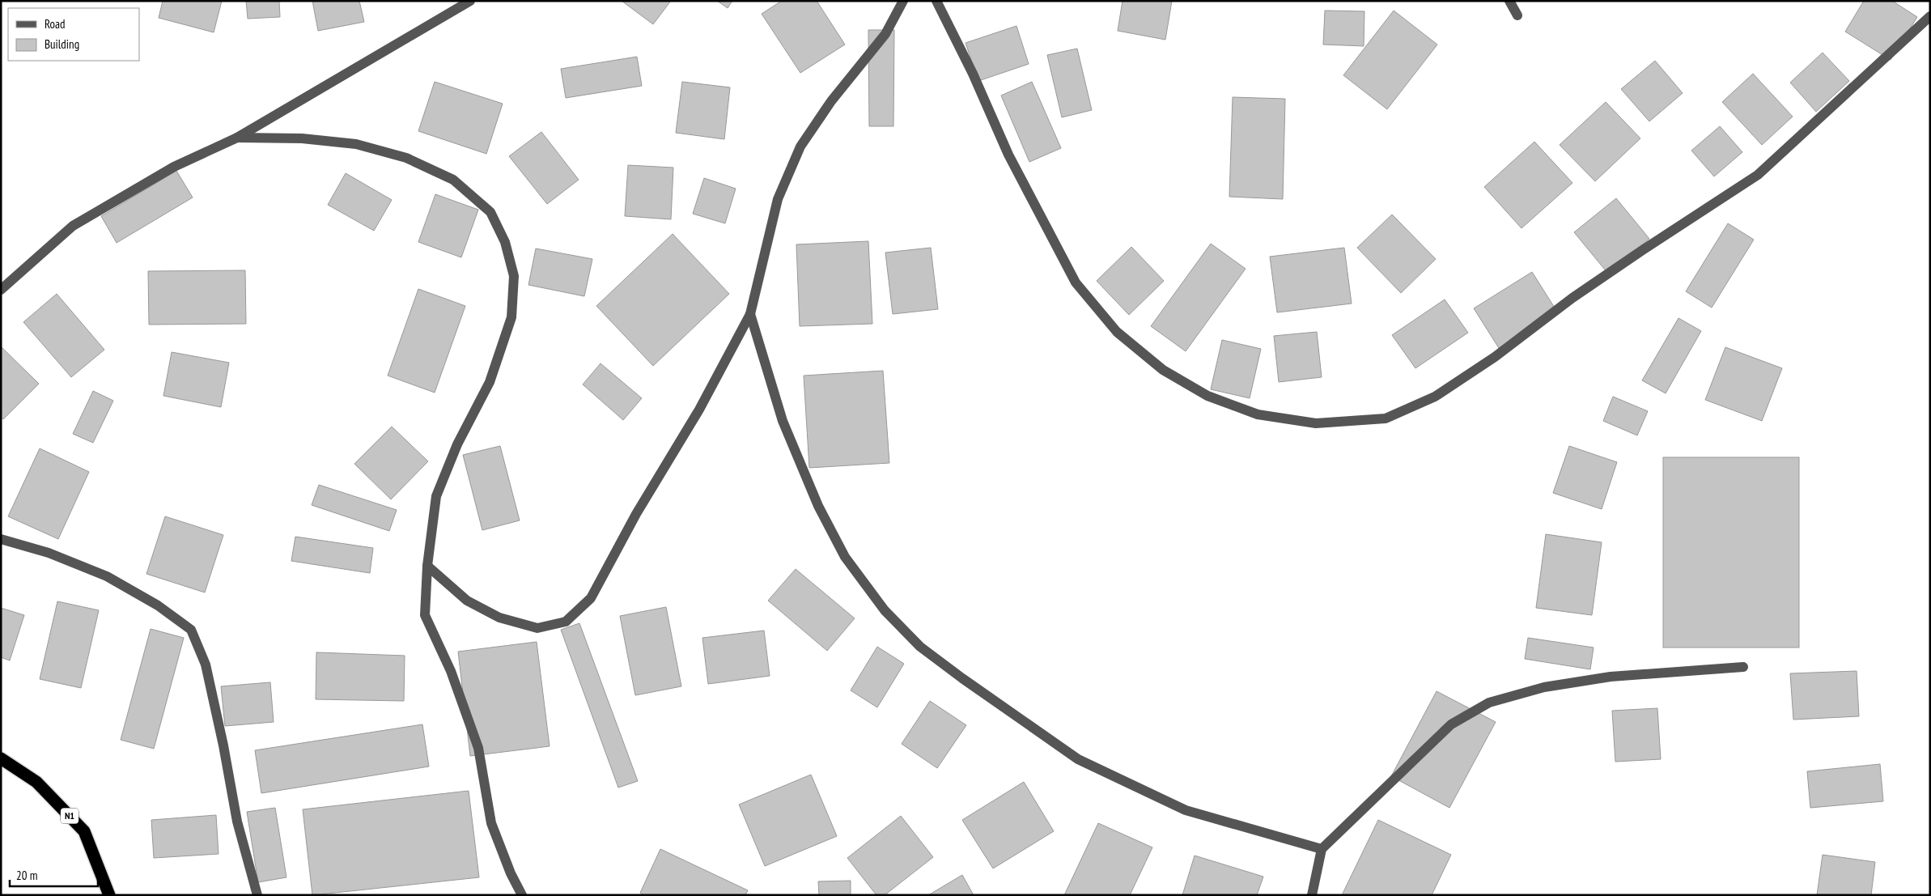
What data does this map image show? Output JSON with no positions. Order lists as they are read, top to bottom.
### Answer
{
  "streets": {
    "highway": ["N1"]
  },
  "legend": ["Road", "Building"],
  "scale_bar": "20 m"
}
